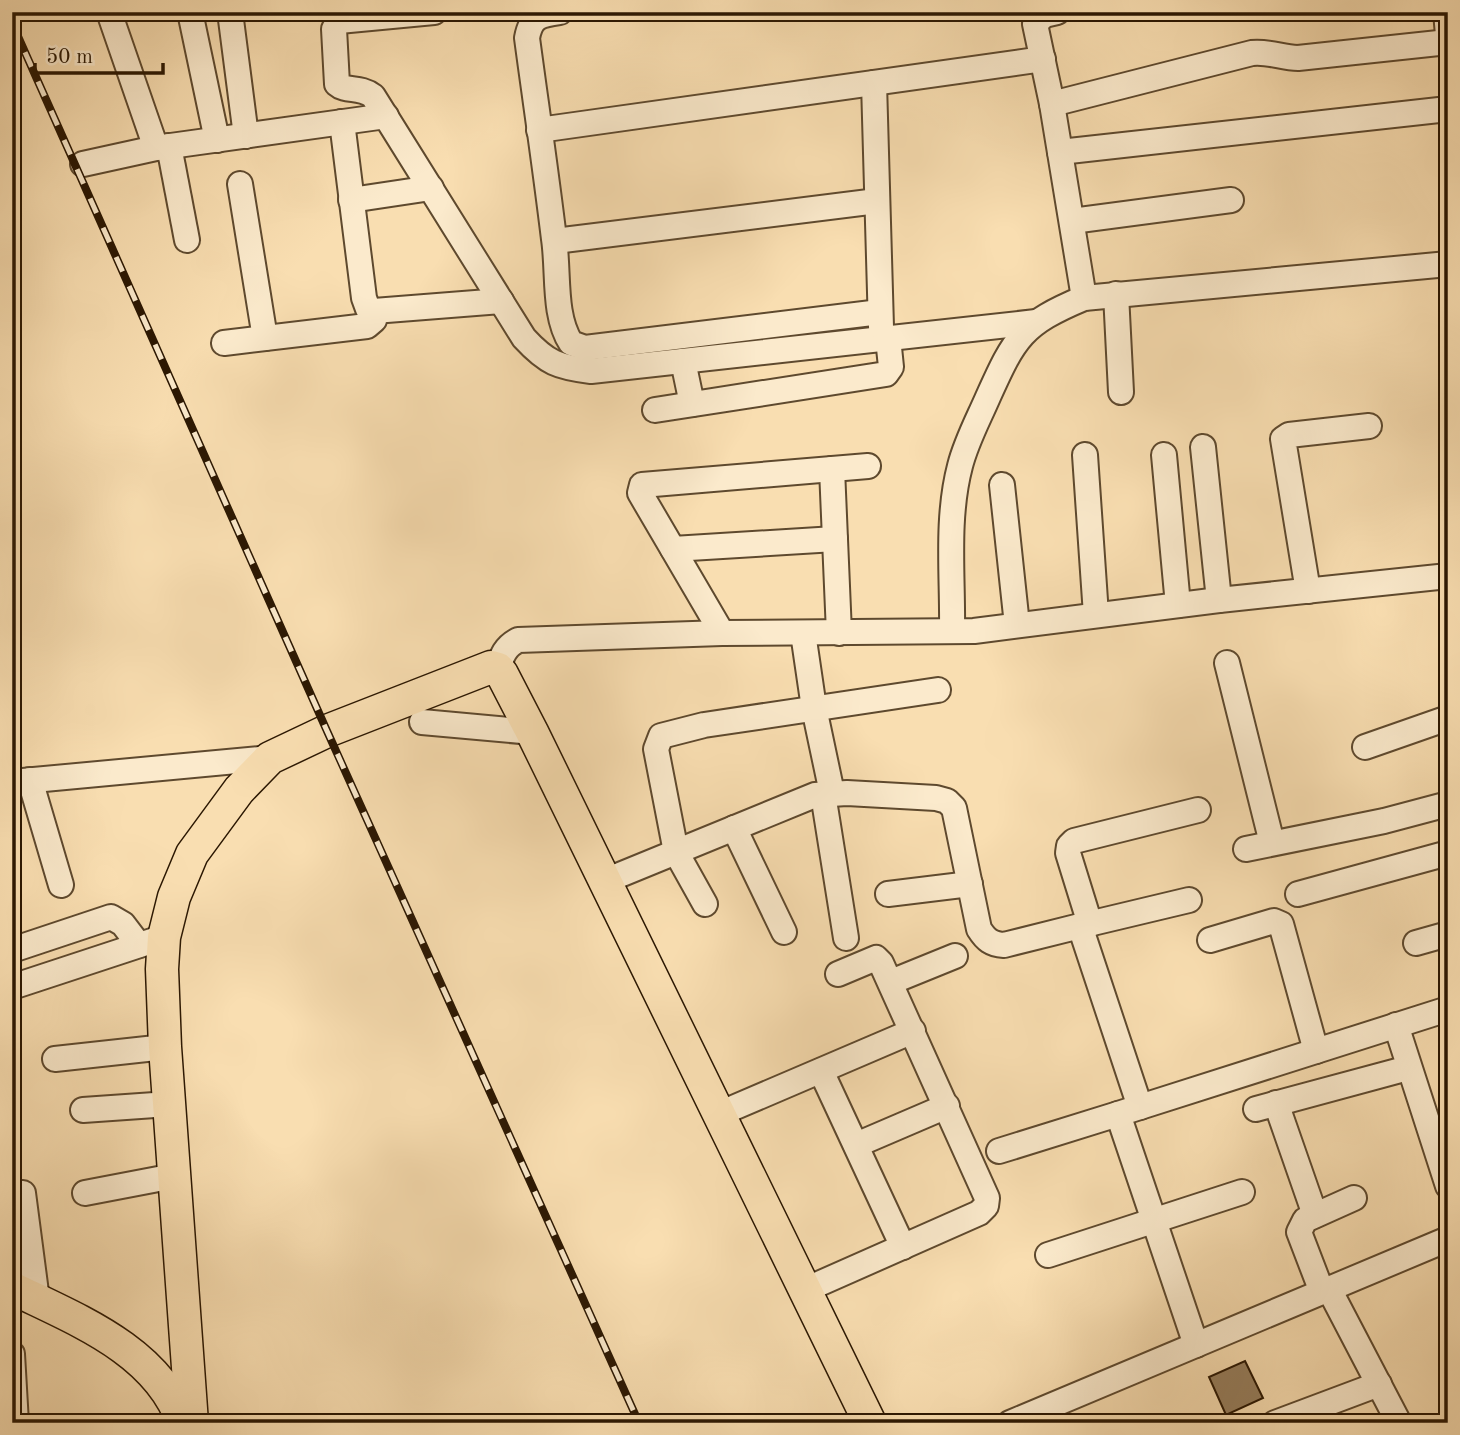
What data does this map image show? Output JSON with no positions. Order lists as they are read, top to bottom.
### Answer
{
  "scale_bar": "50 m"
}
